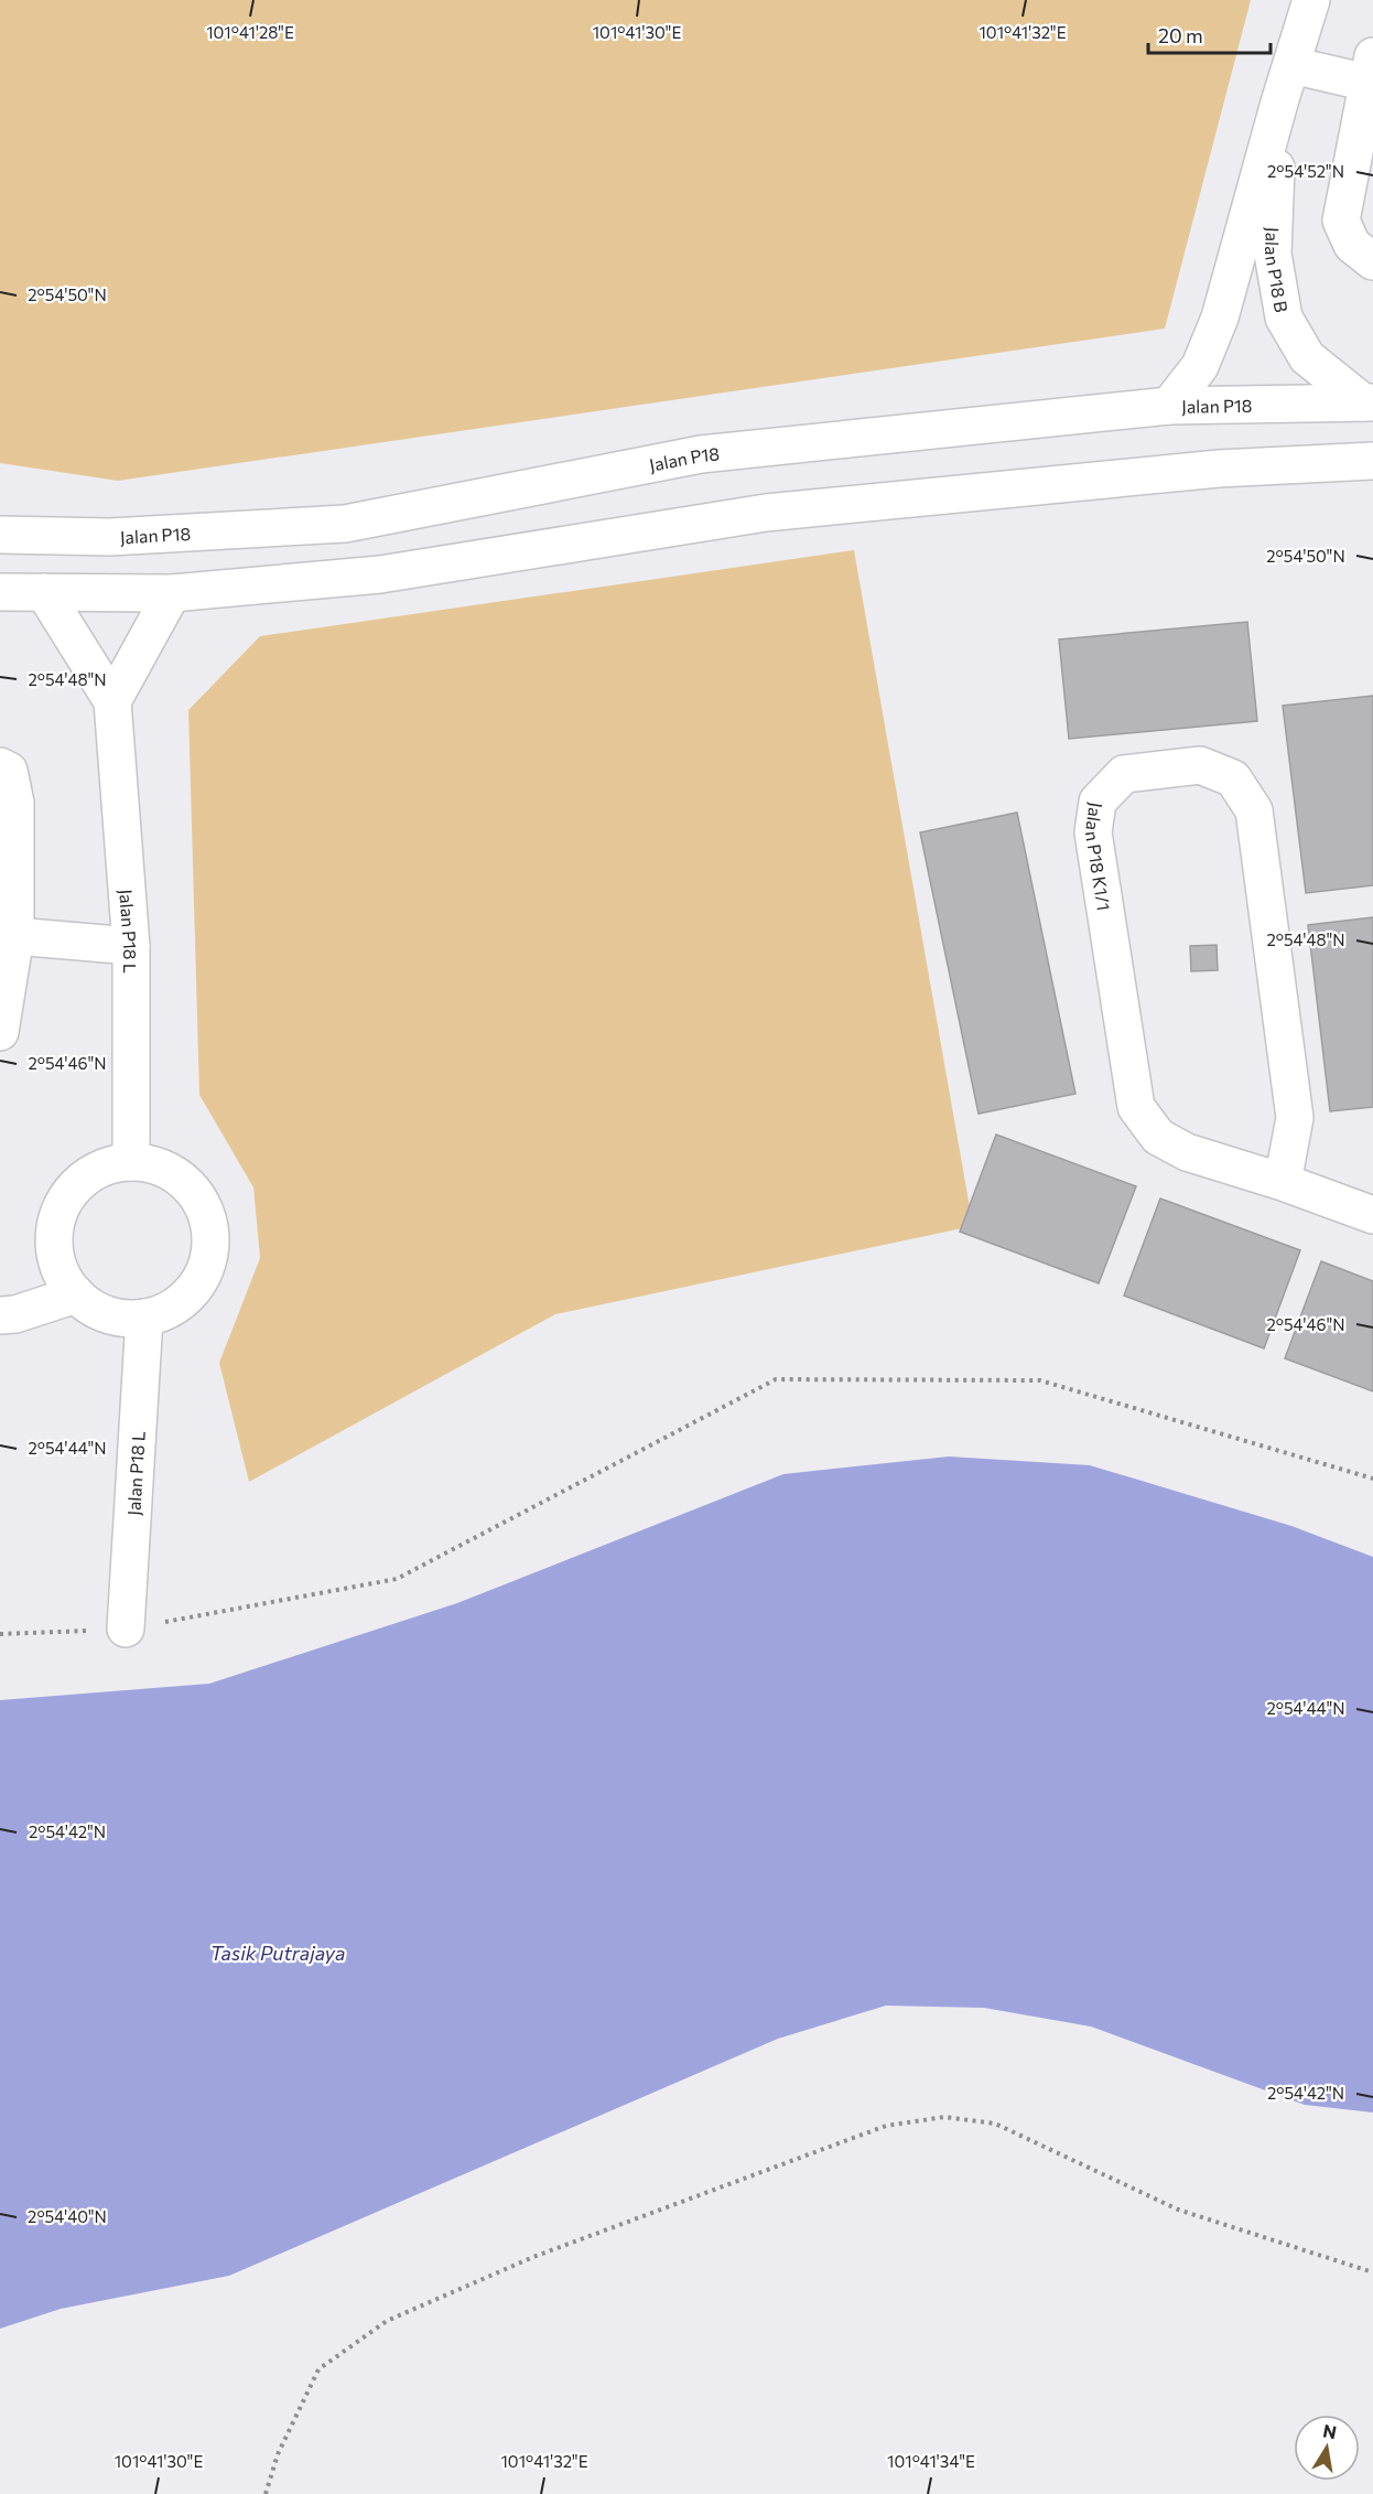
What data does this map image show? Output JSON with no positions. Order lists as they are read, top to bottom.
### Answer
{
  "streets": {
    "street": [
      "Jalan P18 B",
      "Jalan P18",
      "Jalan P18 K1/1",
      "Jalan P18 L"
    ]
  },
  "crossings": [
    ["Jalan P18 B", "Jalan P18"]
  ],
  "water": ["Tasik Putrajaya"],
  "scale_bar": "20 m",
  "north": "top",
  "coordinates": [
    "101°41'28\"E",
    "101°41'30\"E",
    "101°41'32\"E",
    "2°54'52\"N",
    "2°54'50\"N",
    "2°54'48\"N",
    "2°54'46\"N",
    "2°54'44\"N",
    "2°54'42\"N",
    "2°54'40\"N",
    "101°41'34\"E"
  ]
}
